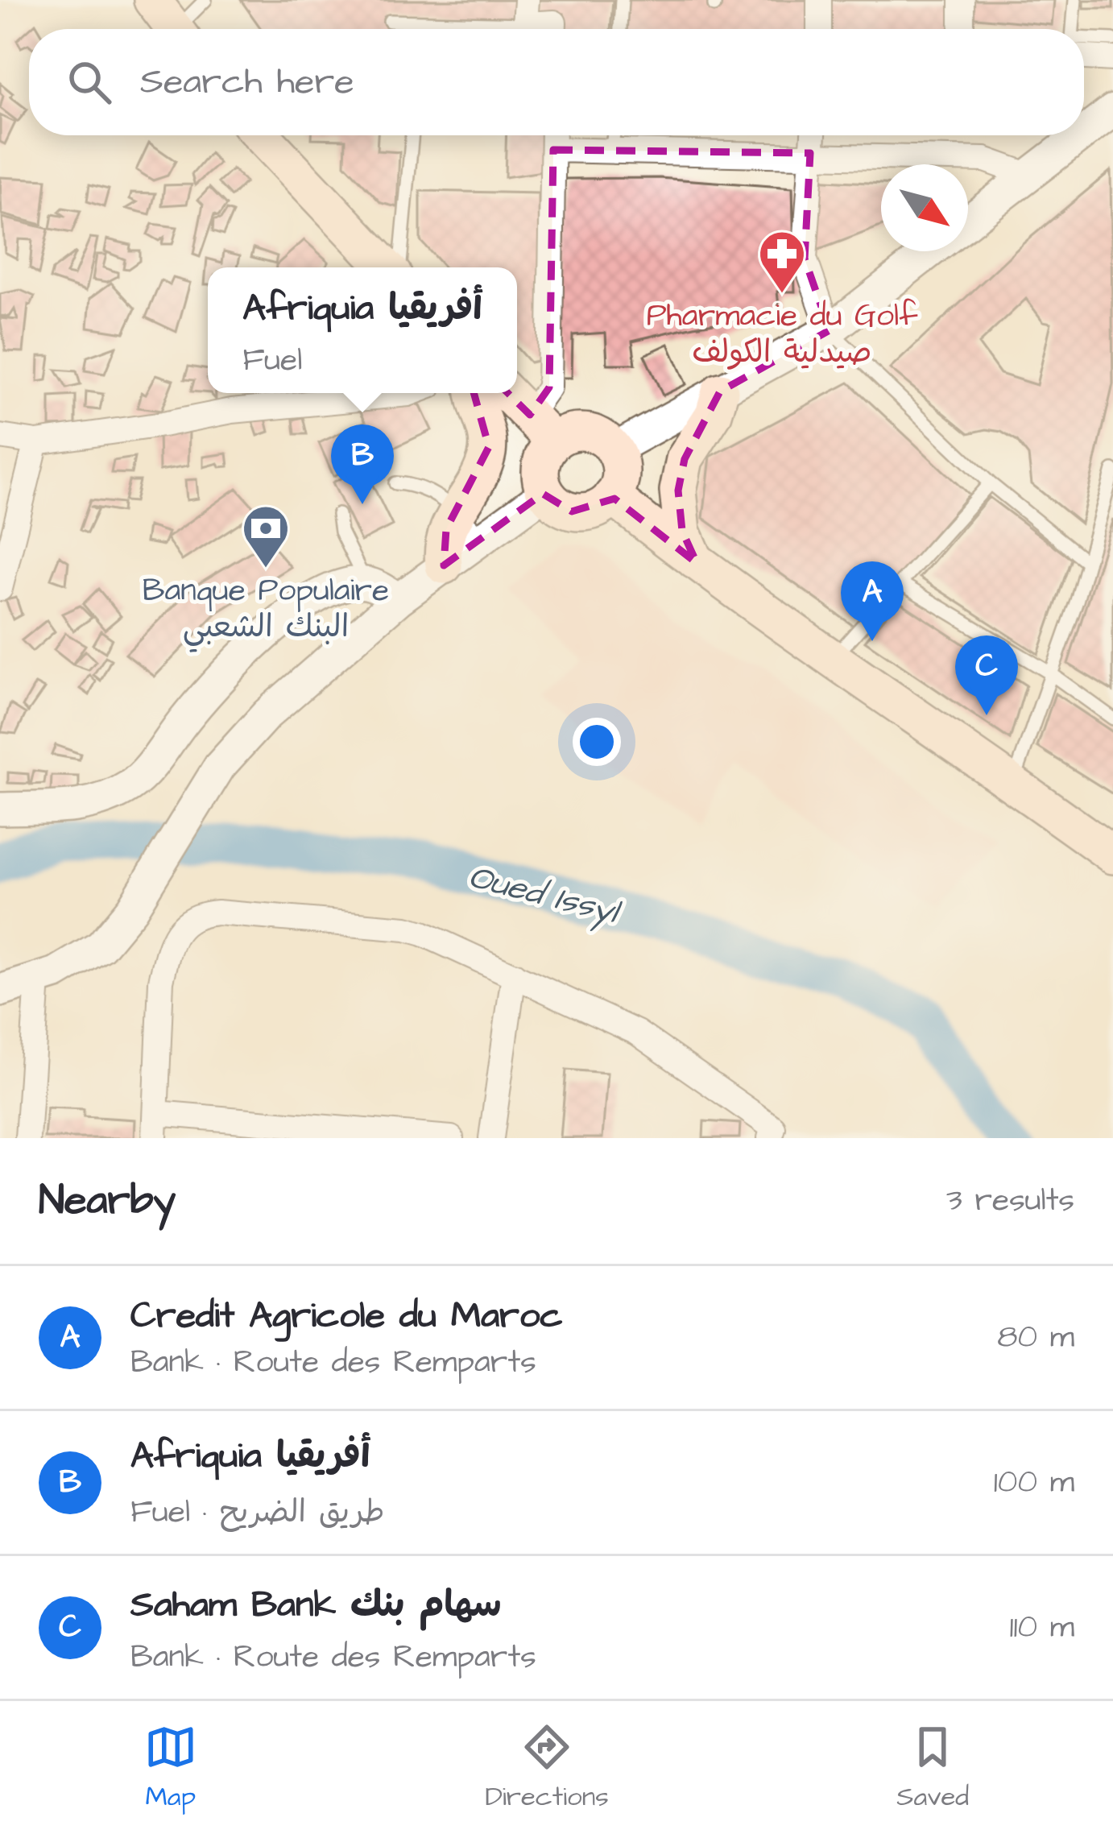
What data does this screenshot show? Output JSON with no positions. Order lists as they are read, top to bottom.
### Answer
{
  "water": ["Oued Issyl"],
  "places": {
    "pharmacy": ["Pharmacie du Golf صيدلية الكولف"],
    "bank": ["Banque Populaire البنك الشعبي"]
  },
  "north": "bottom right",
  "page": {
    "search": "Search here",
    "popup": ["Afriquia أفريقيا", "Fuel"],
    "pins": ["B", "A", "C"],
    "heading": ["Nearby", "3 results"],
    "list": [
      {
        "mark": "A",
        "name": "Credit Agricole du Maroc",
        "note": "Bank · Route des Remparts",
        "value": "80 m"
      },
      {
        "mark": "B",
        "name": "Afriquia أفريقيا",
        "note": "Fuel · طريق الضريح",
        "value": "100 m"
      },
      {
        "mark": "C",
        "name": "Saham Bank سهام بنك",
        "note": "Bank · Route des Remparts",
        "value": "110 m"
      }
    ],
    "nav": ["Map", "Directions", "Saved"]
  }
}
